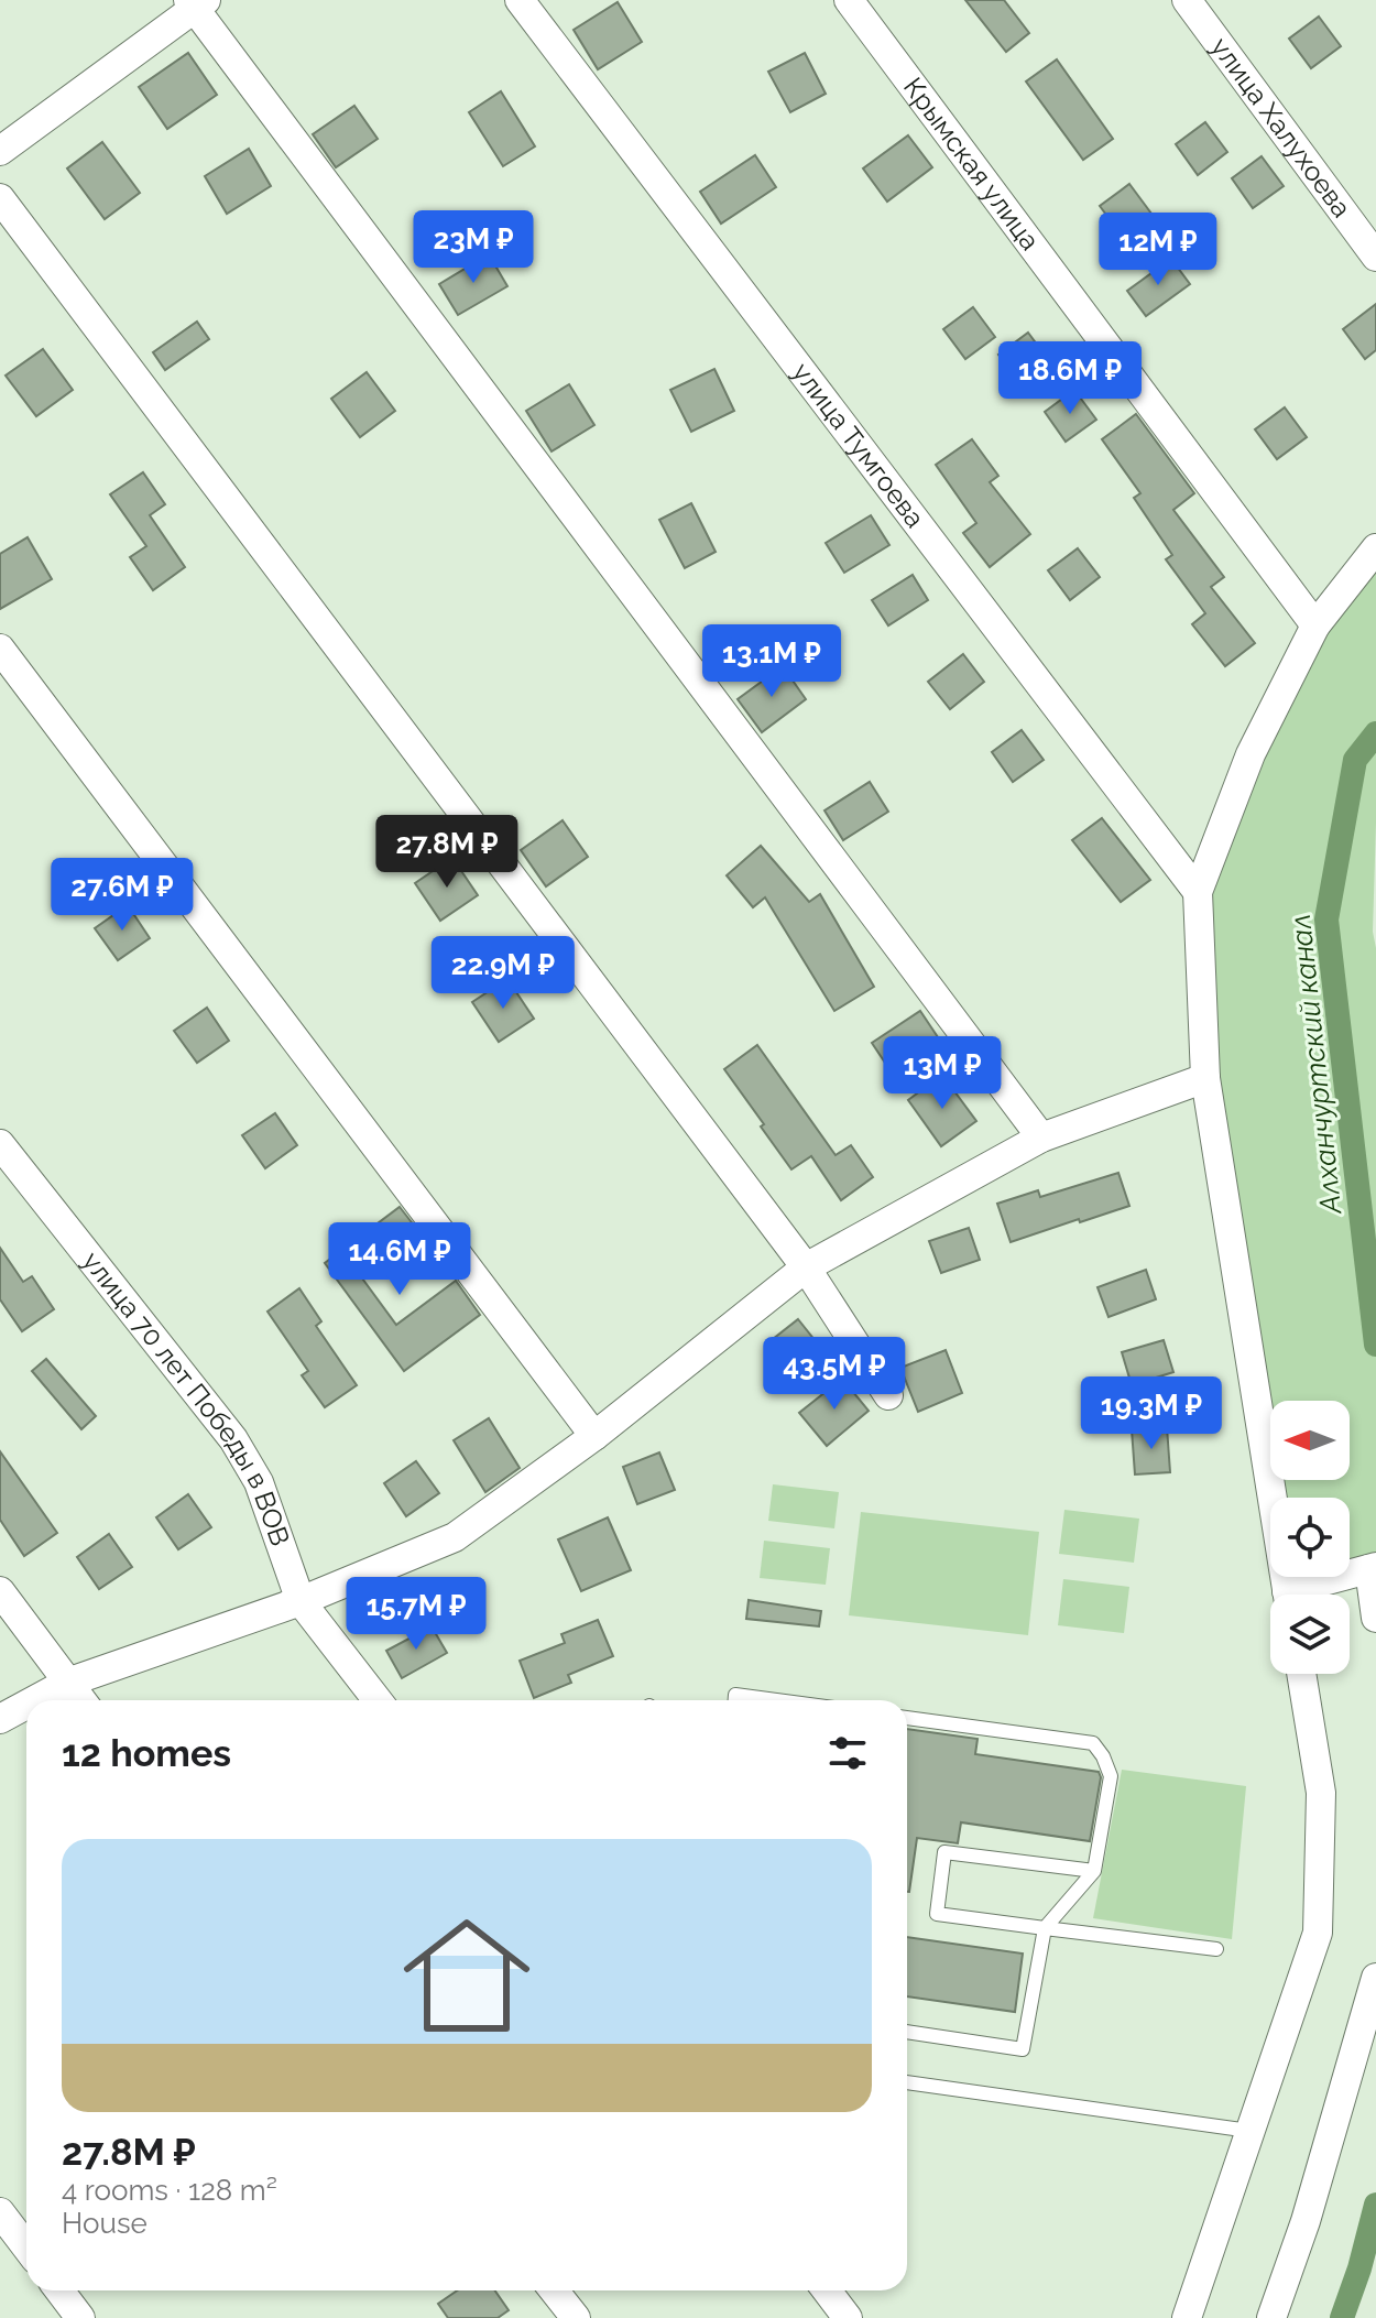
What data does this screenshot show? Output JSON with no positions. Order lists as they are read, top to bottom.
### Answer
{
  "streets": {
    "street": [
      "улица Халухоева",
      "Крымская улица",
      "улица Тумгоева",
      "улица 70 лет Победы в ВОВ"
    ]
  },
  "water": ["Алханчуртский канал"],
  "north": "left",
  "page": {
    "price": [
      "23M ₽",
      "12M ₽",
      "18.6M ₽",
      "13.1M ₽",
      "27.8M ₽",
      "27.6M ₽",
      "22.9M ₽",
      "13M ₽",
      "14.6M ₽",
      "43.5M ₽",
      "19.3M ₽",
      "15.7M ₽"
    ],
    "heading": "12 homes",
    "list": [
      {
        "name": "27.8M ₽",
        "note": "4 rooms · 128 m² · House"
      }
    ]
  }
}
